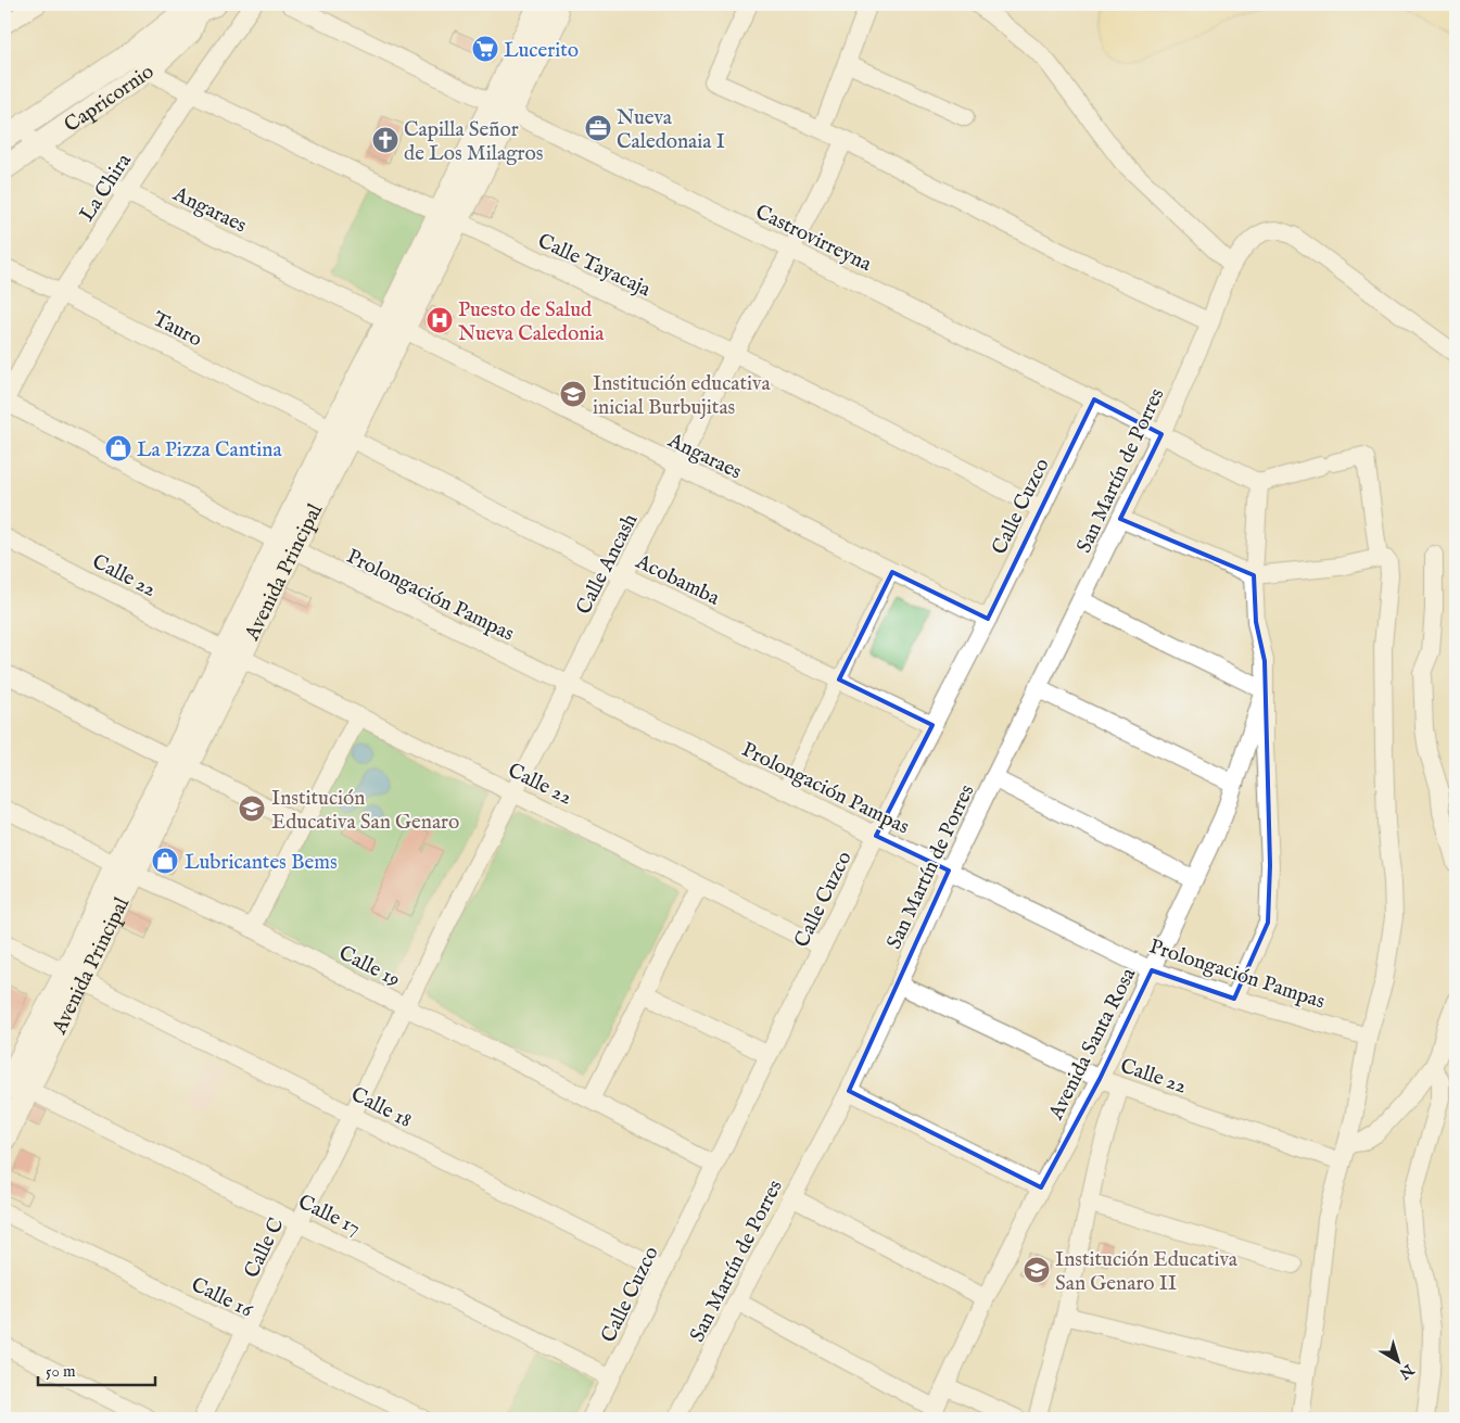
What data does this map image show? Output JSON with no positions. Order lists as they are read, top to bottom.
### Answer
{
  "streets": {
    "street": [
      "Capricornio",
      "La Chira",
      "Angaraes",
      "Castrovirreyna",
      "Calle Tayacaja",
      "Tauro",
      "San Martín de Porres",
      "Calle Cuzco",
      "Calle Ancash",
      "Avenida Principal",
      "Calle 22",
      "Acobamba",
      "Prolongación Pampas",
      "Calle 19",
      "Avenida Santa Rosa",
      "Calle 18",
      "Calle 17",
      "Calle C",
      "Calle 16"
    ]
  },
  "crossings": [
    ["Capricornio", "Angaraes"],
    ["Capricornio", "Calle Tayacaja"],
    ["La Chira", "Angaraes"],
    ["La Chira", "Calle Tayacaja"],
    ["La Chira", "Tauro"],
    ["La Chira", "Prolongación Pampas"],
    ["Angaraes", "Calle Cuzco"],
    ["Angaraes", "Calle Ancash"],
    ["Angaraes", "Avenida Principal"],
    ["Castrovirreyna", "San Martín de Porres"],
    ["Castrovirreyna", "Calle Cuzco"],
    ["Castrovirreyna", "Calle Ancash"],
    ["Castrovirreyna", "Avenida Principal"],
    ["Castrovirreyna", "Avenida Santa Rosa"],
    ["Calle Tayacaja", "Calle Cuzco"],
    ["Calle Tayacaja", "Calle Ancash"],
    ["Calle Tayacaja", "Avenida Principal"],
    ["Tauro", "Avenida Principal"],
    ["Tauro", "Acobamba"],
    ["San Martín de Porres", "Calle 22"],
    ["San Martín de Porres", "Prolongación Pampas"],
    ["Calle Cuzco", "Calle 22"],
    ["Calle Cuzco", "Acobamba"],
    ["Calle Cuzco", "Prolongación Pampas"],
    ["Calle Cuzco", "Calle 19"],
    ["Calle Cuzco", "Calle 18"],
    ["Calle Cuzco", "Calle 17"],
    ["Calle Ancash", "Calle 22"],
    ["Calle Ancash", "Acobamba"],
    ["Calle Ancash", "Prolongación Pampas"],
    ["Calle Ancash", "Calle 19"],
    ["Calle Ancash", "Calle C"],
    ["Avenida Principal", "Calle 22"],
    ["Avenida Principal", "Acobamba"],
    ["Avenida Principal", "Prolongación Pampas"],
    ["Avenida Principal", "Calle 19"],
    ["Avenida Principal", "Calle 18"],
    ["Avenida Principal", "Calle 17"],
    ["Calle 22", "Avenida Santa Rosa"],
    ["Prolongación Pampas", "Avenida Santa Rosa"],
    ["Calle 19", "Calle C"],
    ["Calle 18", "Calle C"],
    ["Calle 17", "Calle C"],
    ["Calle C", "Calle 16"]
  ],
  "places": {
    "supermarket": ["Lucerito"],
    "office": ["Nueva Caledonaia I"],
    "church": ["Capilla Señor de Los Milagros"],
    "hospital": ["Puesto de Salud Nueva Caledonia"],
    "school or university": ["Institución educativa inicial Burbujitas", "Institución Educativa San Genaro", "Institución Educativa San Genaro II"],
    "shop": ["La Pizza Cantina", "Lubricantes Bems"]
  },
  "scale_bar": "50 m",
  "north": "bottom right"
}
